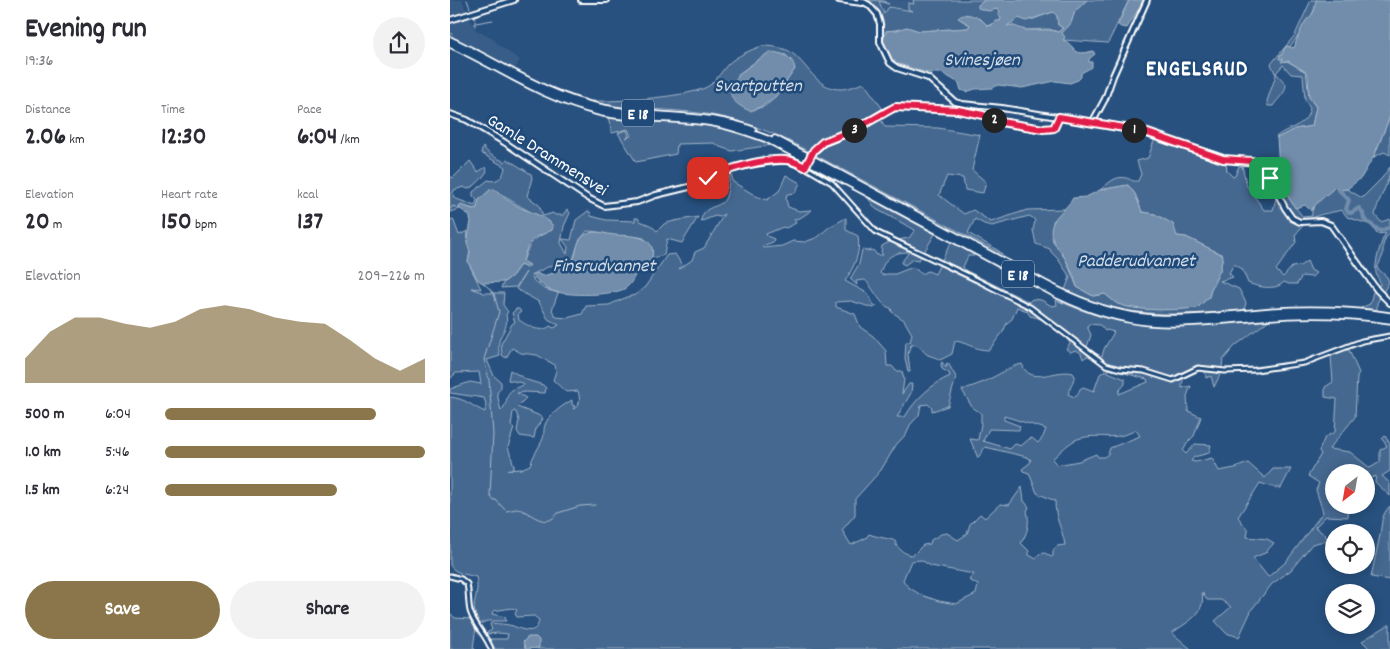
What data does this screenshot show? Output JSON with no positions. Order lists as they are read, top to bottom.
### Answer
{
  "streets": {
    "highway": ["E 18"],
    "main road": ["Gamle Drammensvei"]
  },
  "districts": ["ENGELSRUD"],
  "water": [
    "Svinesjøen",
    "Svartputten",
    "Padderudvannet",
    "Finsrudvannet"
  ],
  "north": "bottom left",
  "page": {
    "heading": ["Evening run", "19:36"],
    "stats": [
      ["Distance", "2.06 km"],
      ["Time", "12:30"],
      ["Pace", "6:04 /km"],
      ["Elevation", "20 m"],
      ["Heart rate", "150 bpm"],
      ["kcal", "137"]
    ],
    "pins": ["2", "1", "3"],
    "chart": ["Elevation", "209–226 m"],
    "list": [
      {
        "name": "500 m",
        "note": "6:04"
      },
      {
        "name": "1.0 km",
        "note": "5:46"
      },
      {
        "name": "1.5 km",
        "note": "6:24"
      }
    ],
    "buttons": ["Save", "Share"]
  }
}
